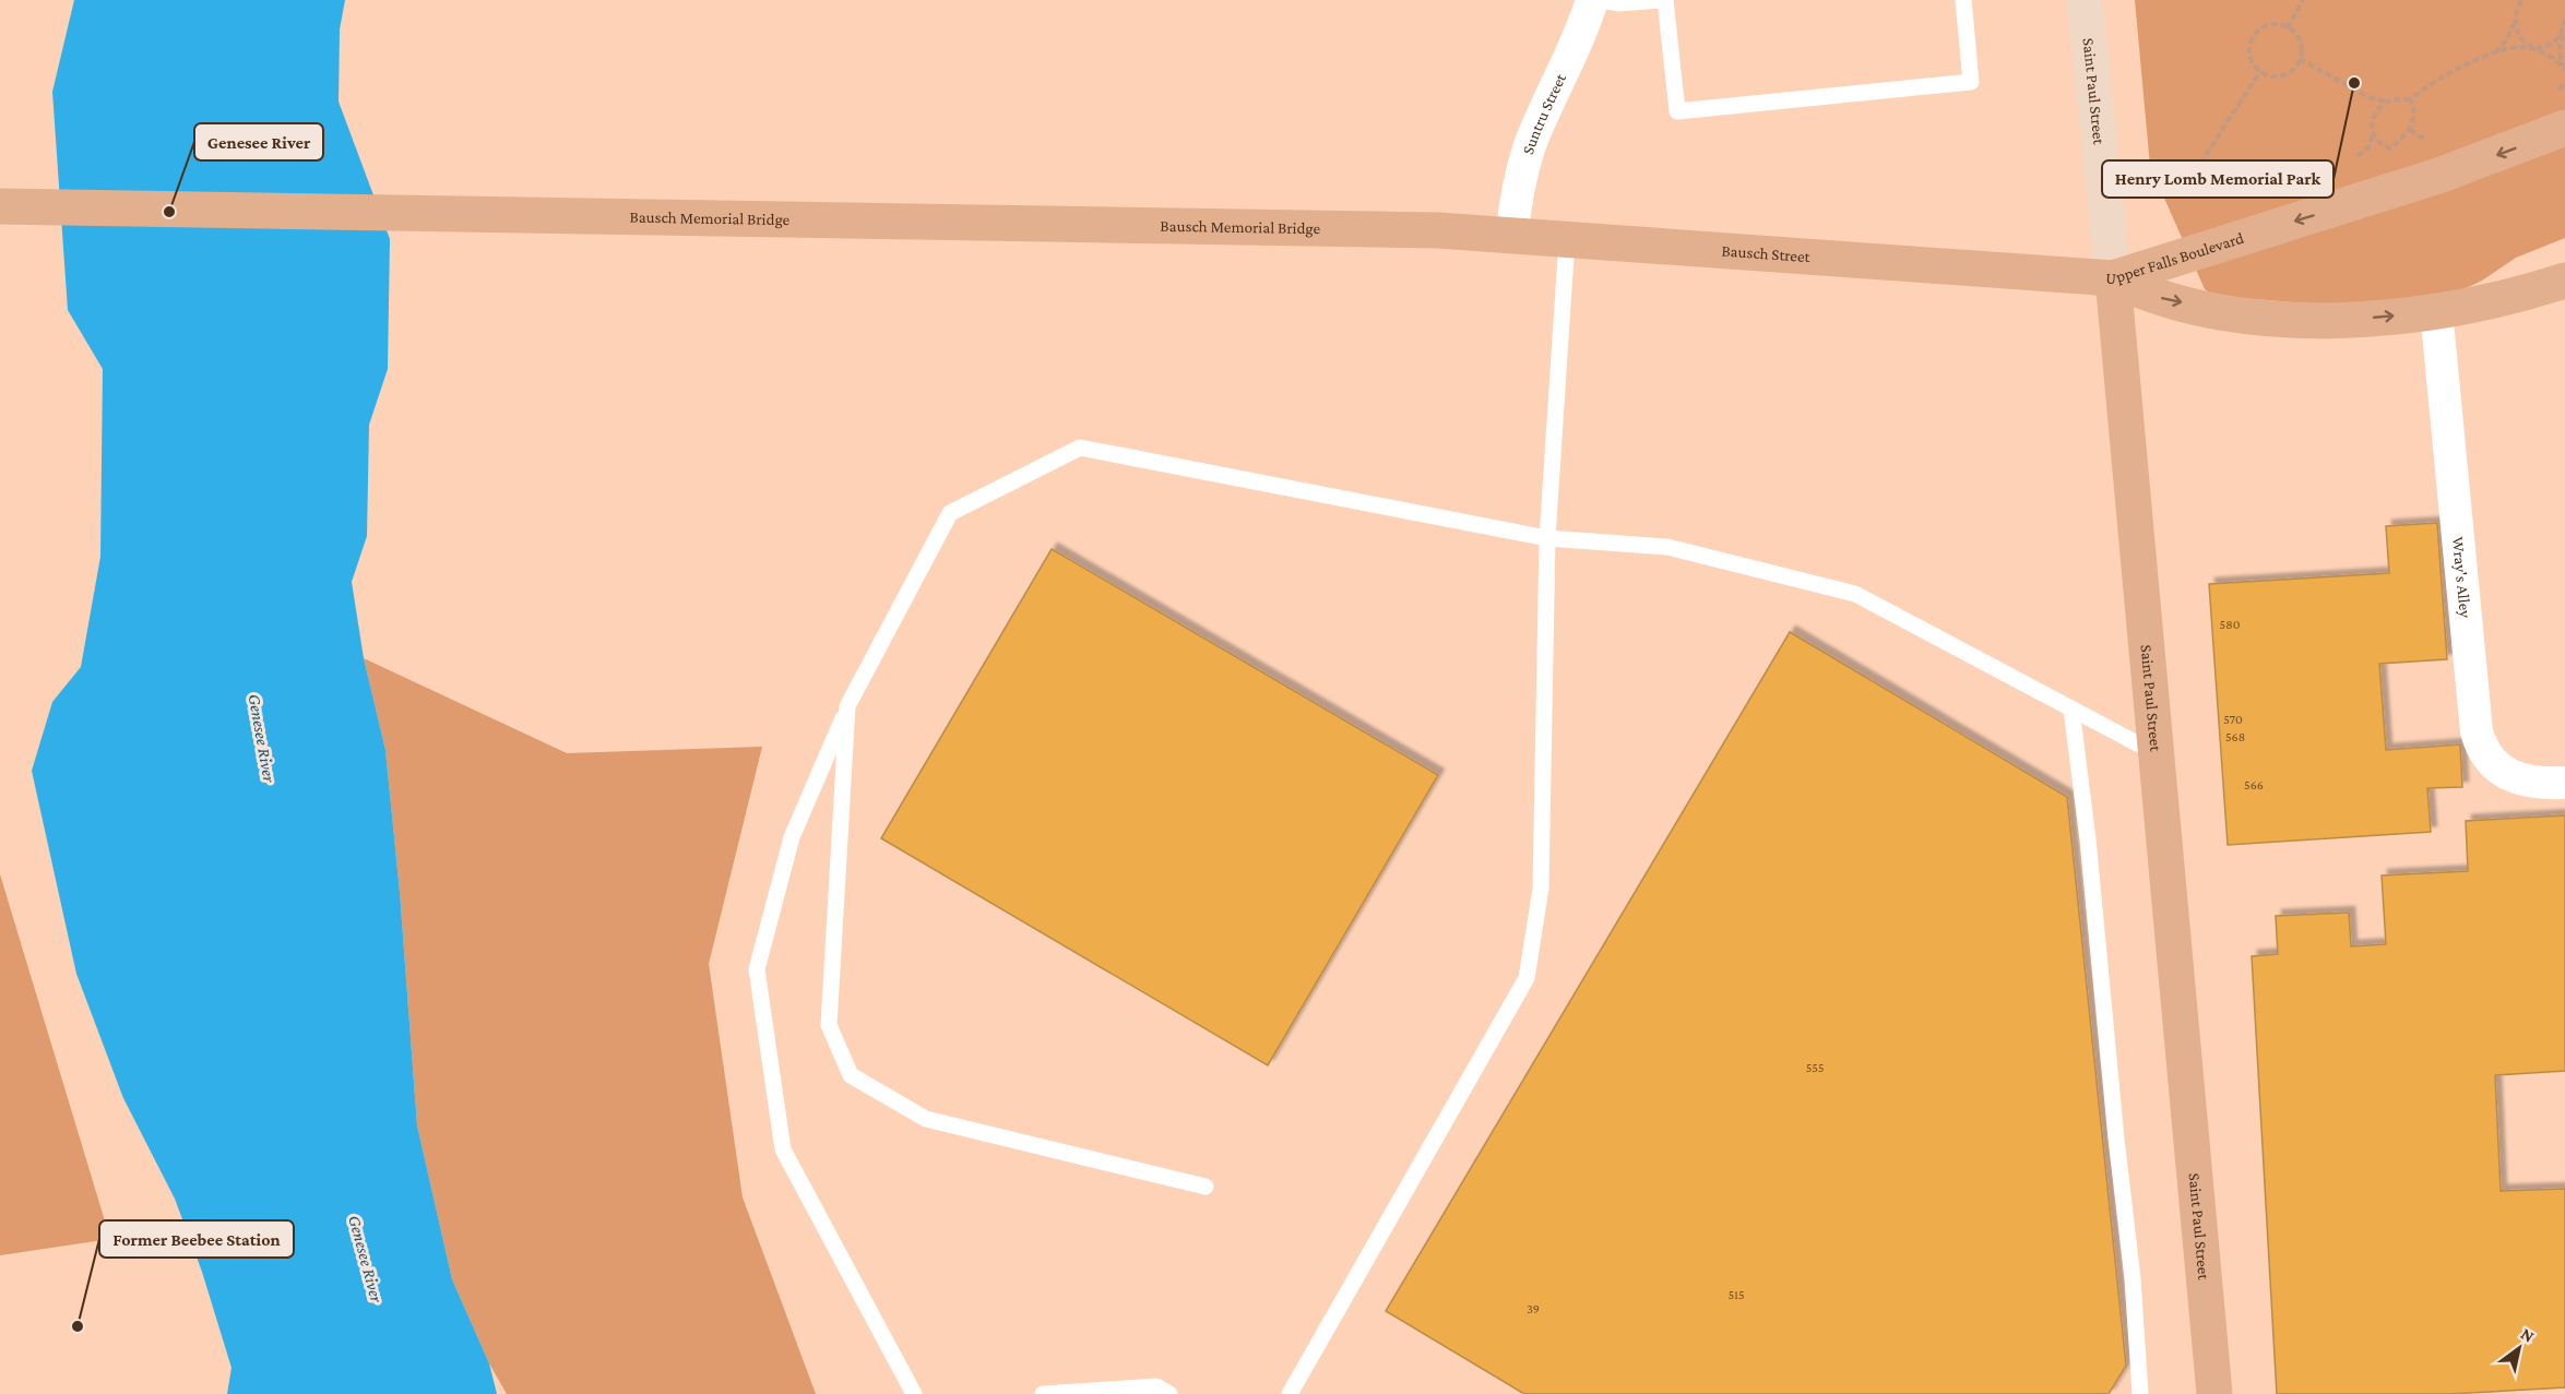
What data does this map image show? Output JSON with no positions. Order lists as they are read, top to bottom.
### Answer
{
  "streets": {
    "main road": [
      "Saint Paul Street",
      "Bausch Memorial Bridge",
      "Bausch Street",
      "Upper Falls Boulevard"
    ],
    "street": ["Suntru Street", "Wray's Alley"]
  },
  "crossings": [
    ["Saint Paul Street", "Bausch Street"],
    ["Saint Paul Street", "Upper Falls Boulevard"],
    ["Suntru Street", "Bausch Street"],
    ["Bausch Memorial Bridge", "Bausch Street"],
    ["Bausch Street", "Upper Falls Boulevard"],
    ["Upper Falls Boulevard", "Wray's Alley"]
  ],
  "water": ["Genesee River"],
  "places": ["Henry Lomb Memorial Park", "Genesee River", "Former Beebee Station"],
  "house_numbers": [
    "580",
    "570",
    "568",
    "566",
    "555",
    "515",
    "39"
  ],
  "north": "top right"
}
